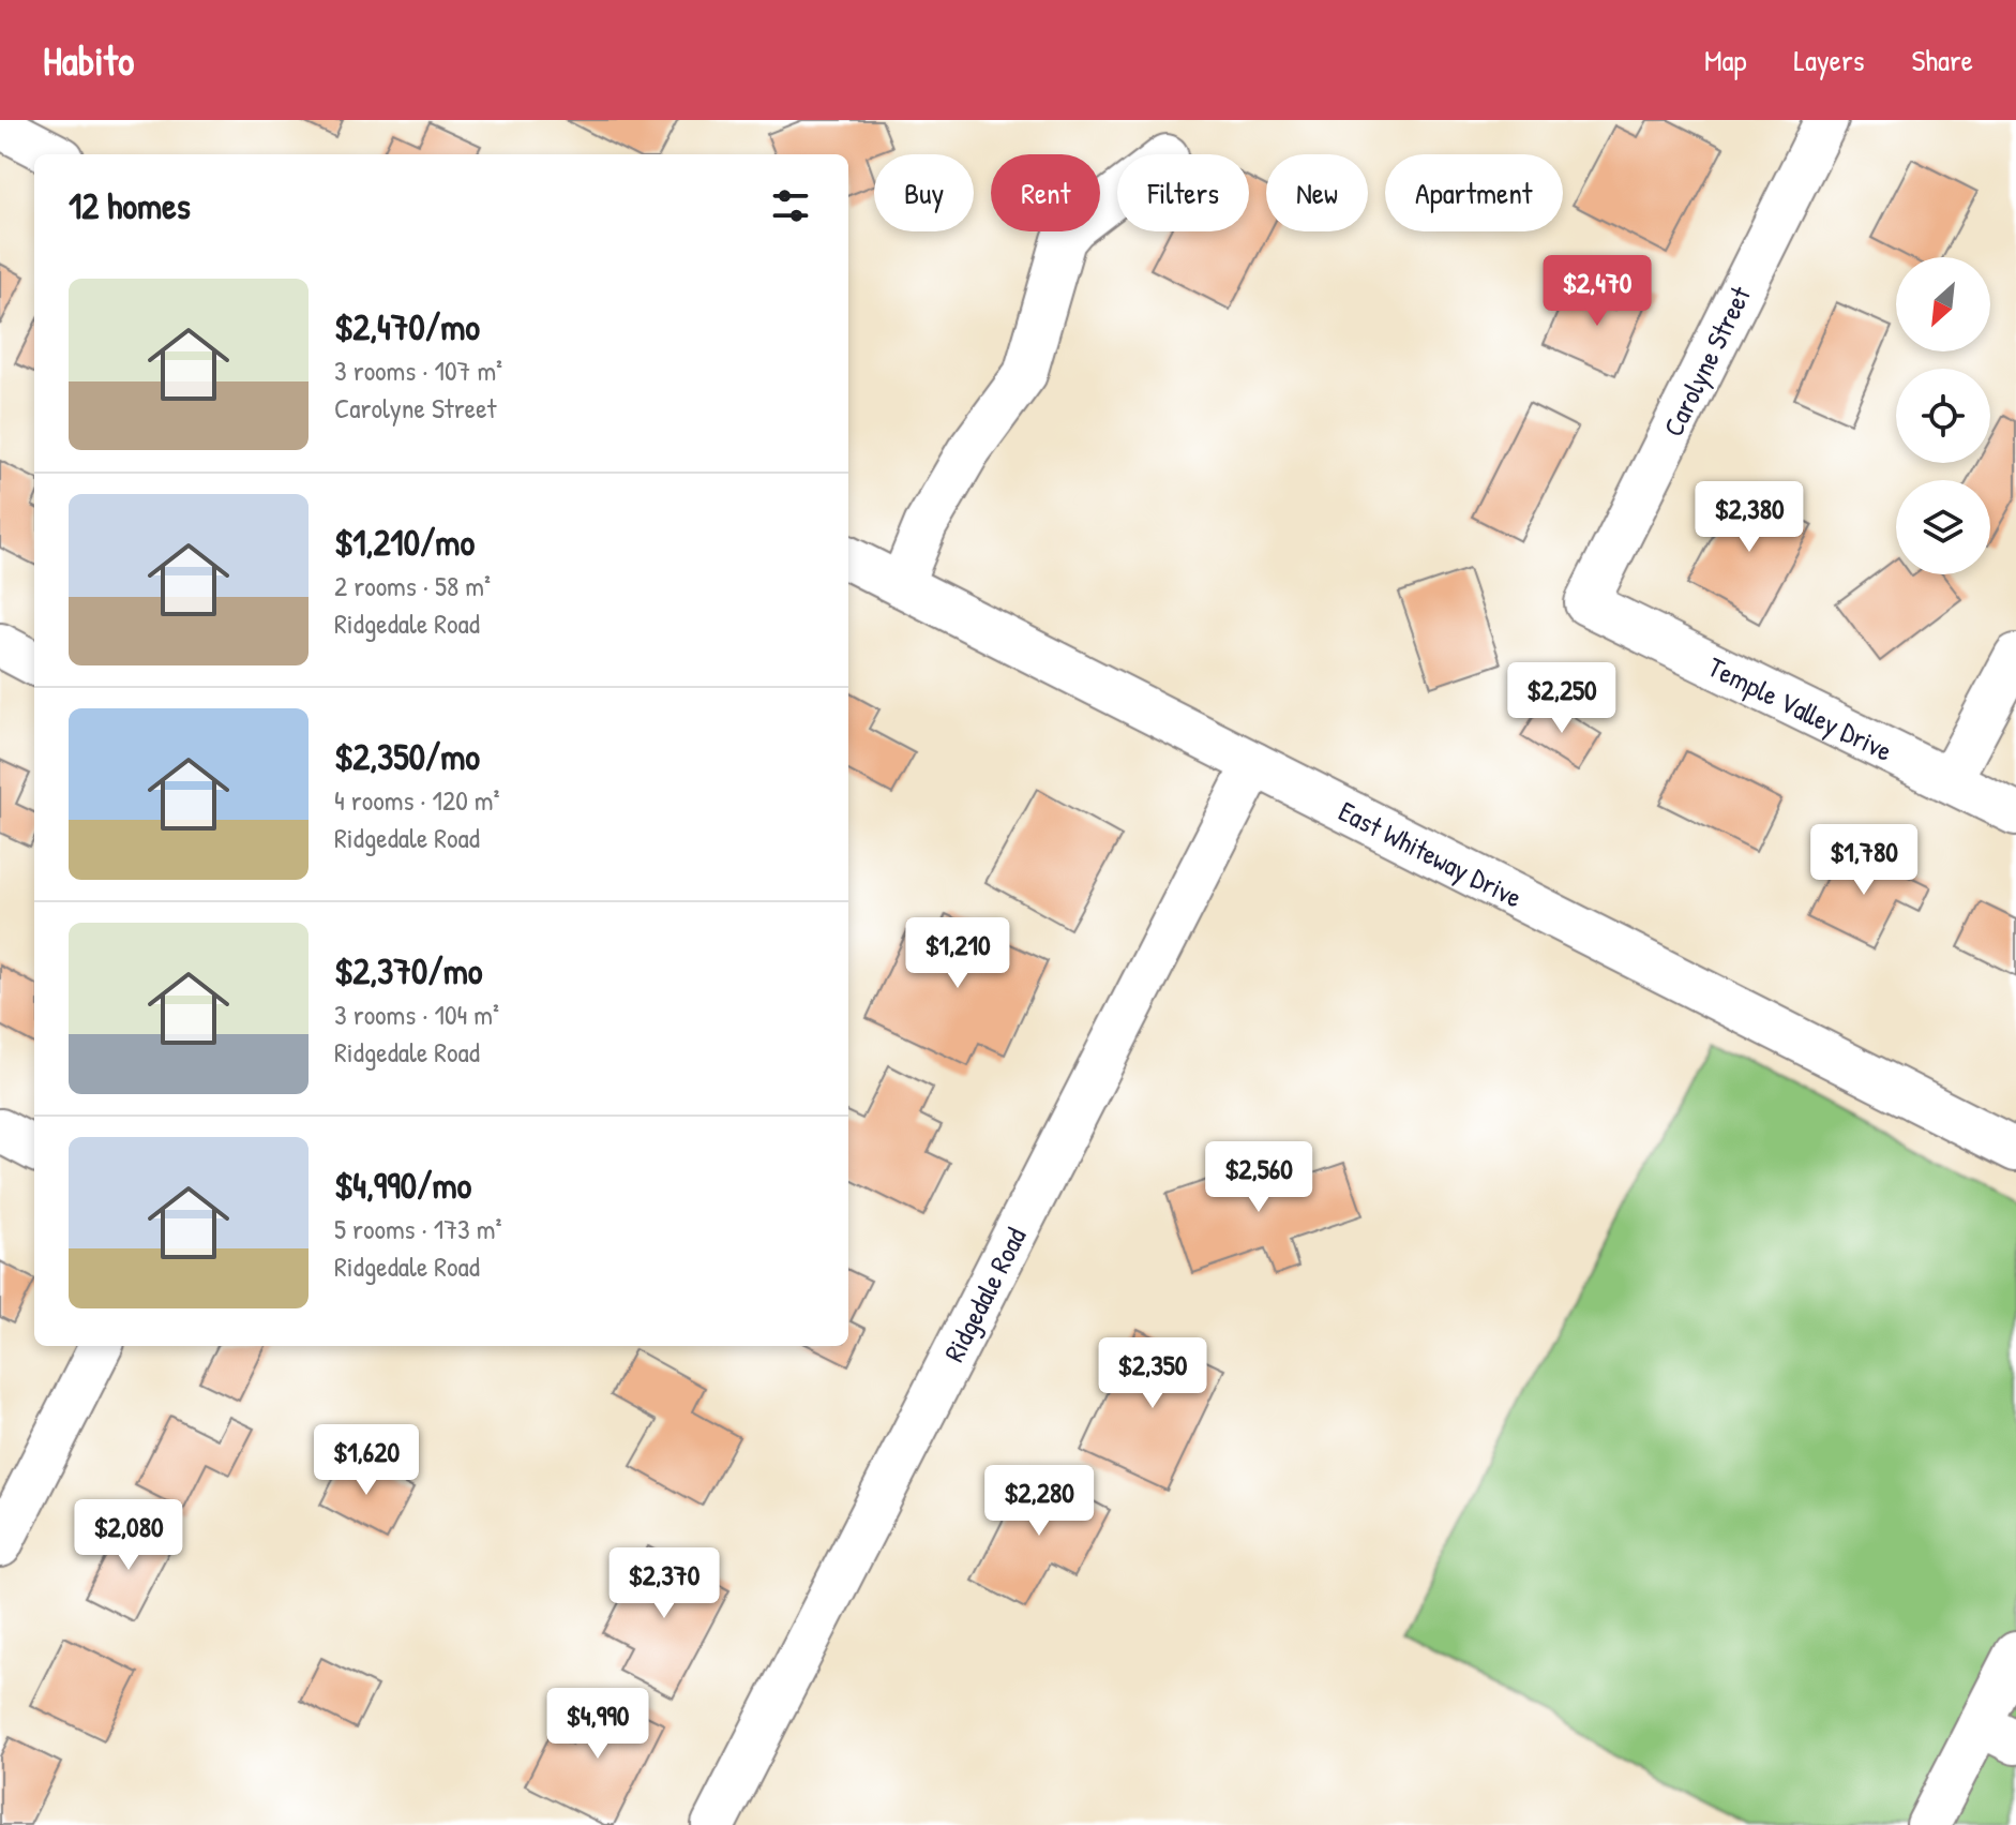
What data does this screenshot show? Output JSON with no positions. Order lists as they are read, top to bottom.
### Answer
{
  "streets": {
    "street": [
      "Carolyne Street",
      "Temple Valley Drive",
      "East Whiteway Drive",
      "Ridgedale Road"
    ]
  },
  "crossings": [
    ["Carolyne Street", "Temple Valley Drive"],
    ["East Whiteway Drive", "Ridgedale Road"]
  ],
  "north": "bottom left",
  "page": {
    "header": "Habito",
    "nav": ["Map", "Layers", "Share"],
    "chip": [
      "Buy",
      "Rent",
      "Filters",
      "New",
      "Apartment"
    ],
    "heading": "12 homes",
    "price": [
      "$2,470",
      "$2,380",
      "$2,250",
      "$1,780",
      "$1,210",
      "$2,560",
      "$2,350",
      "$1,620",
      "$2,280",
      "$2,080",
      "$2,370",
      "$4,990"
    ],
    "list": [
      {
        "name": "$2,470/mo",
        "note": "3 rooms · 107 m² · Carolyne Street"
      },
      {
        "name": "$1,210/mo",
        "note": "2 rooms · 58 m² · Ridgedale Road"
      },
      {
        "name": "$2,350/mo",
        "note": "4 rooms · 120 m² · Ridgedale Road"
      },
      {
        "name": "$2,370/mo",
        "note": "3 rooms · 104 m² · Ridgedale Road"
      },
      {
        "name": "$4,990/mo",
        "note": "5 rooms · 173 m² · Ridgedale Road"
      }
    ]
  }
}
